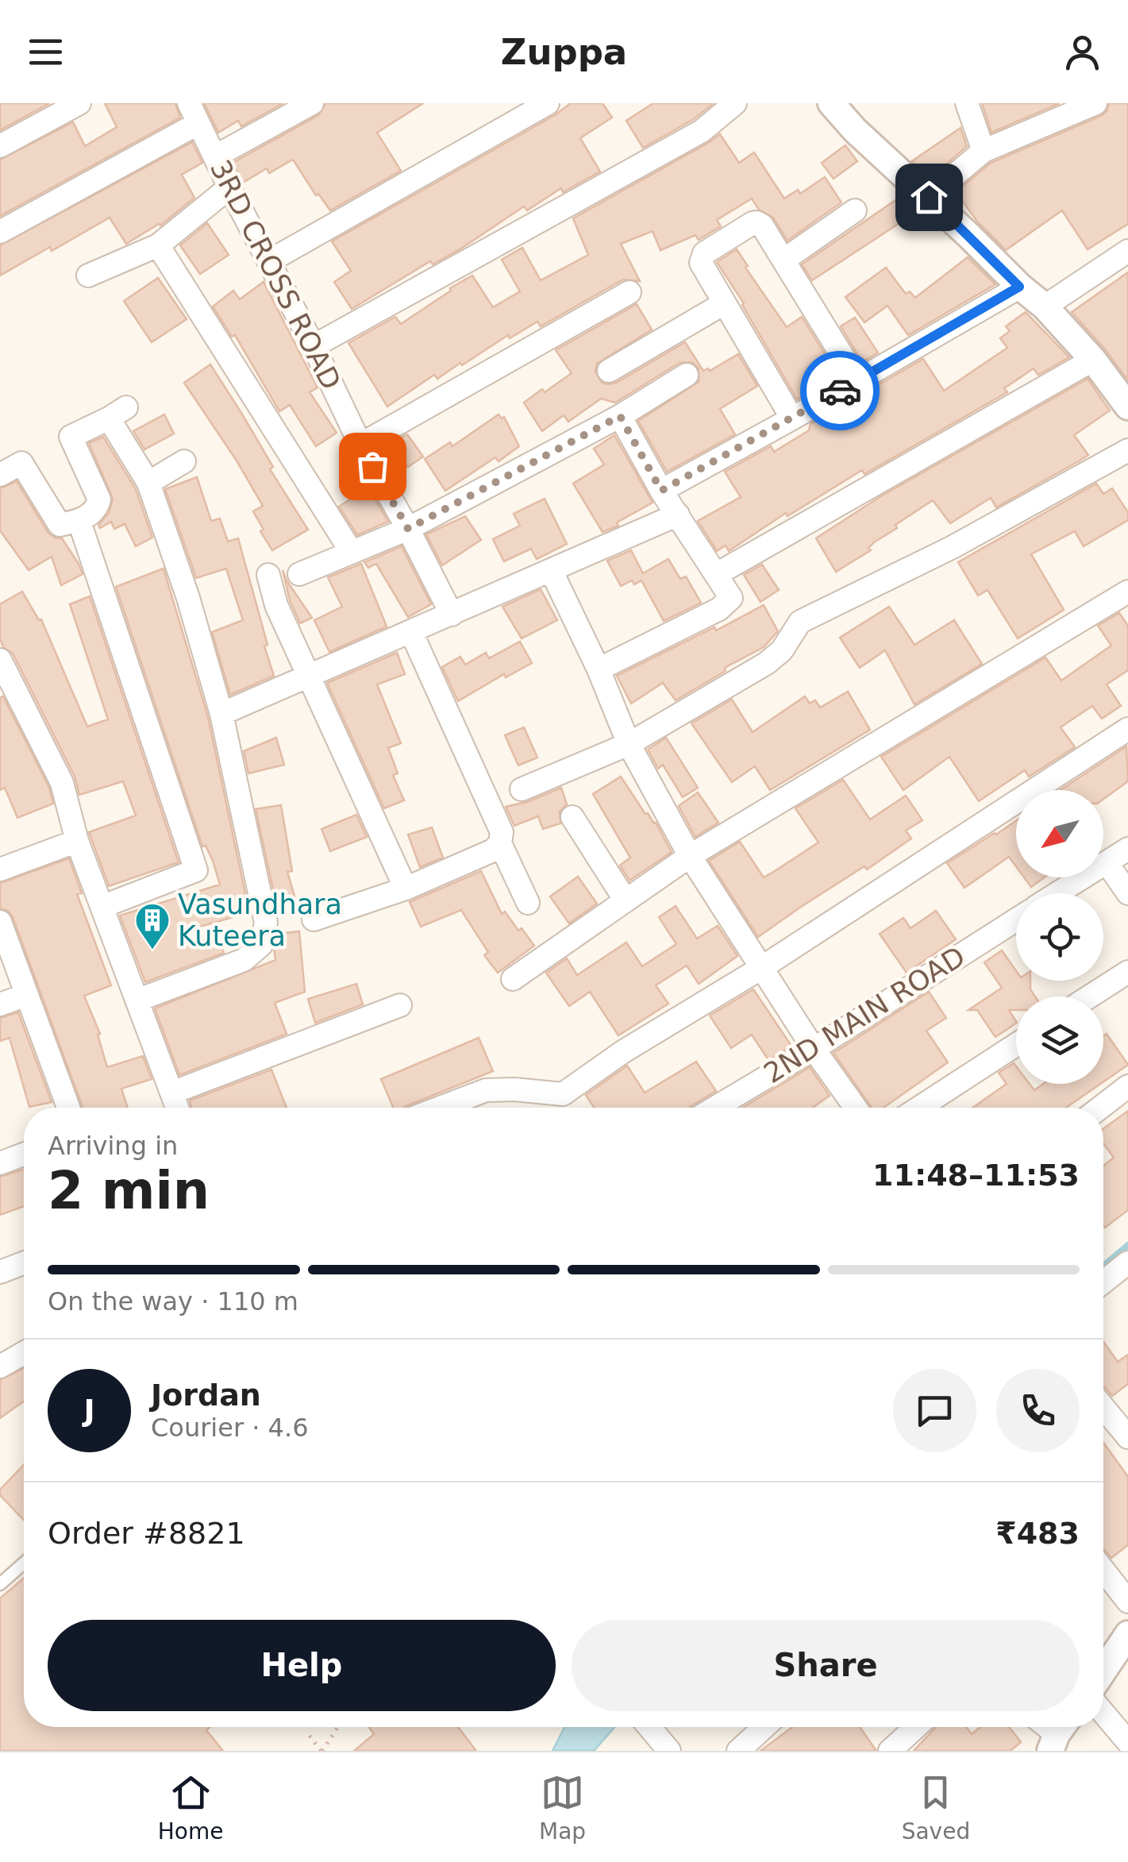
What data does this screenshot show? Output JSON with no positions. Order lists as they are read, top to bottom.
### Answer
{
  "streets": {
    "street": ["3RD CROSS ROAD", "2ND MAIN ROAD"]
  },
  "places": {
    "building": ["Vasundhara Kuteera"]
  },
  "north": "bottom left",
  "page": {
    "header": "Zuppa",
    "heading": ["2 min", "Arriving in", "11:48–11:53"],
    "panel": [
      "Jordan",
      "Courier · 4.6",
      "Order #8821",
      "₹483"
    ],
    "bar": "On the way · 110 m",
    "round": "J",
    "buttons": ["Help", "Share"],
    "tabs": ["Home", "Map", "Saved"]
  }
}
